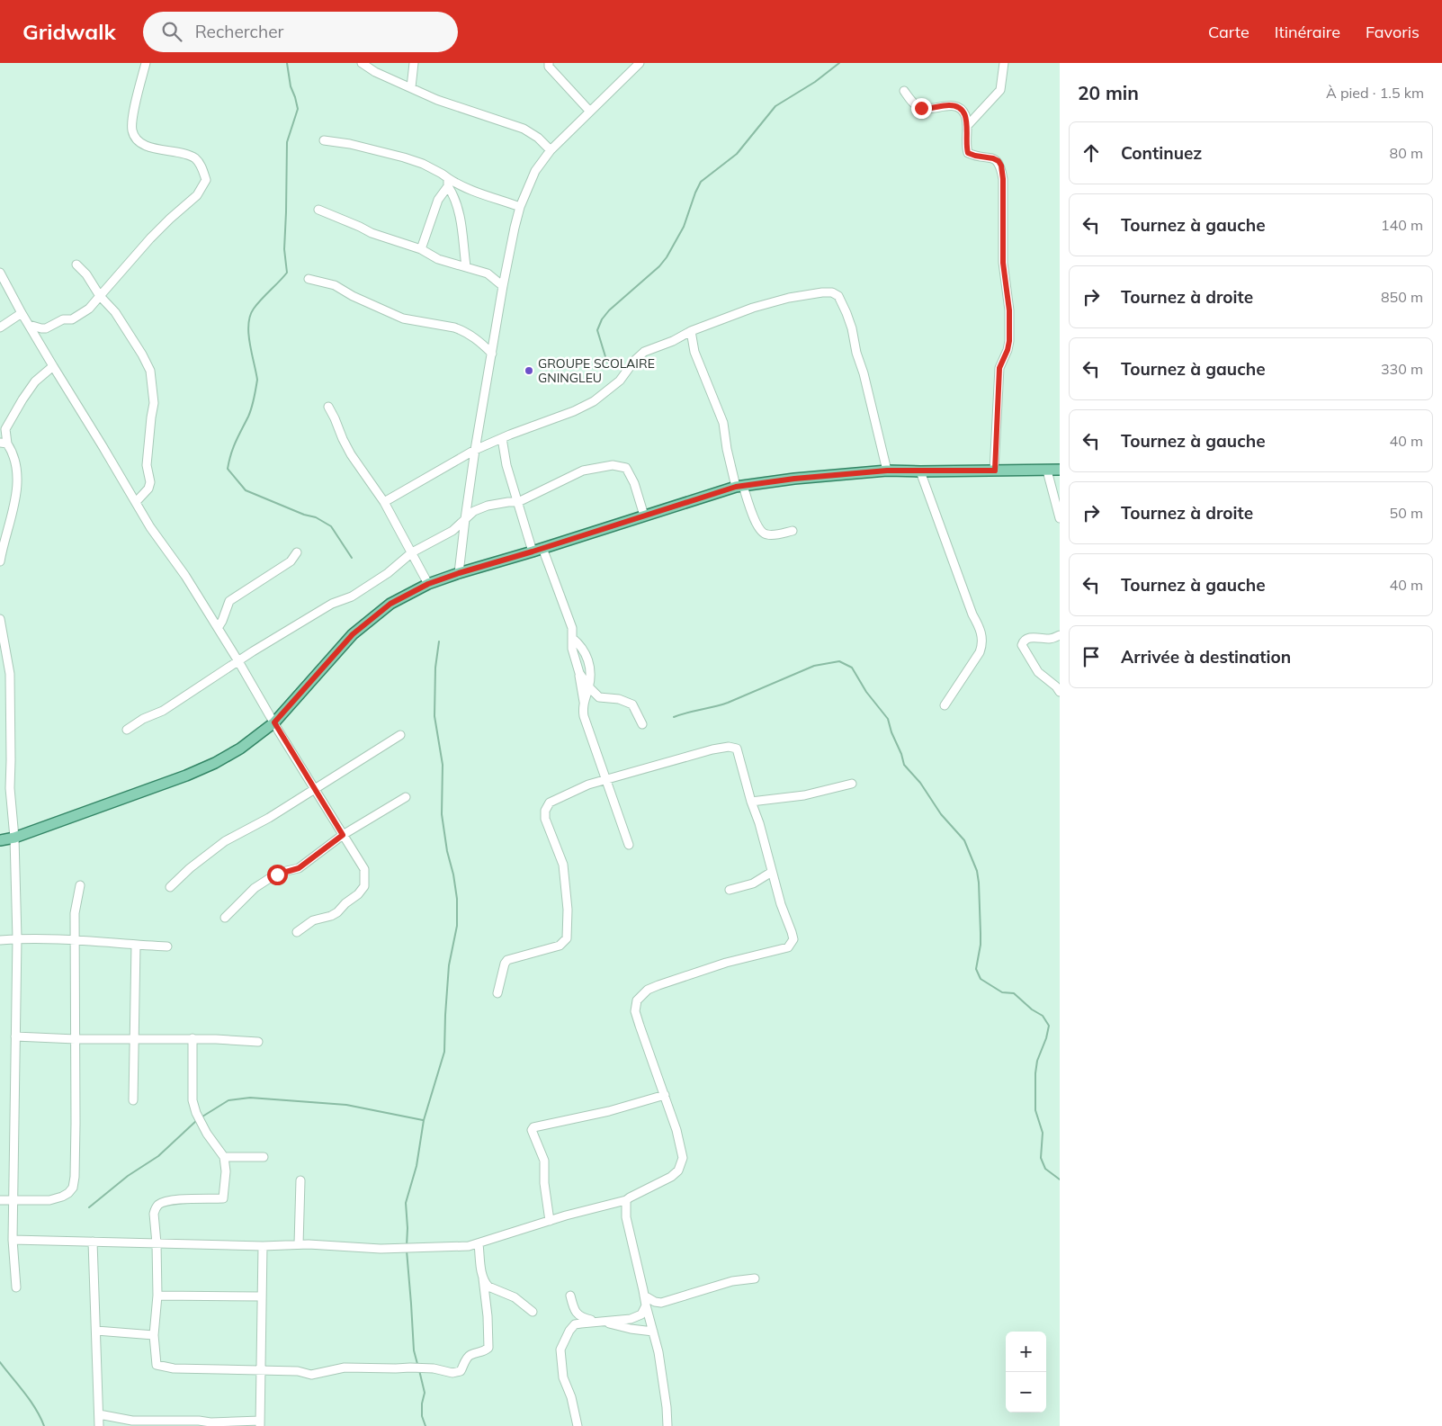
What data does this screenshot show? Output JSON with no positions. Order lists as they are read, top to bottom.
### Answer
{
  "places": ["GROUPE SCOLAIRE GNINGLEU"],
  "page": {
    "header": "Gridwalk",
    "search": "Rechercher",
    "nav": ["Carte", "Itinéraire", "Favoris"],
    "heading": ["20 min", "À pied · 1.5 km"],
    "list": [
      ["Continuez", "80 m"],
      ["Tournez à gauche", "140 m"],
      ["Tournez à droite", "850 m"],
      ["Tournez à gauche", "330 m"],
      ["Tournez à gauche", "40 m"],
      ["Tournez à droite", "50 m"],
      ["Tournez à gauche", "40 m"],
      "Arrivée à destination"
    ],
    "map_buttons": ["+", "−"]
  }
}
